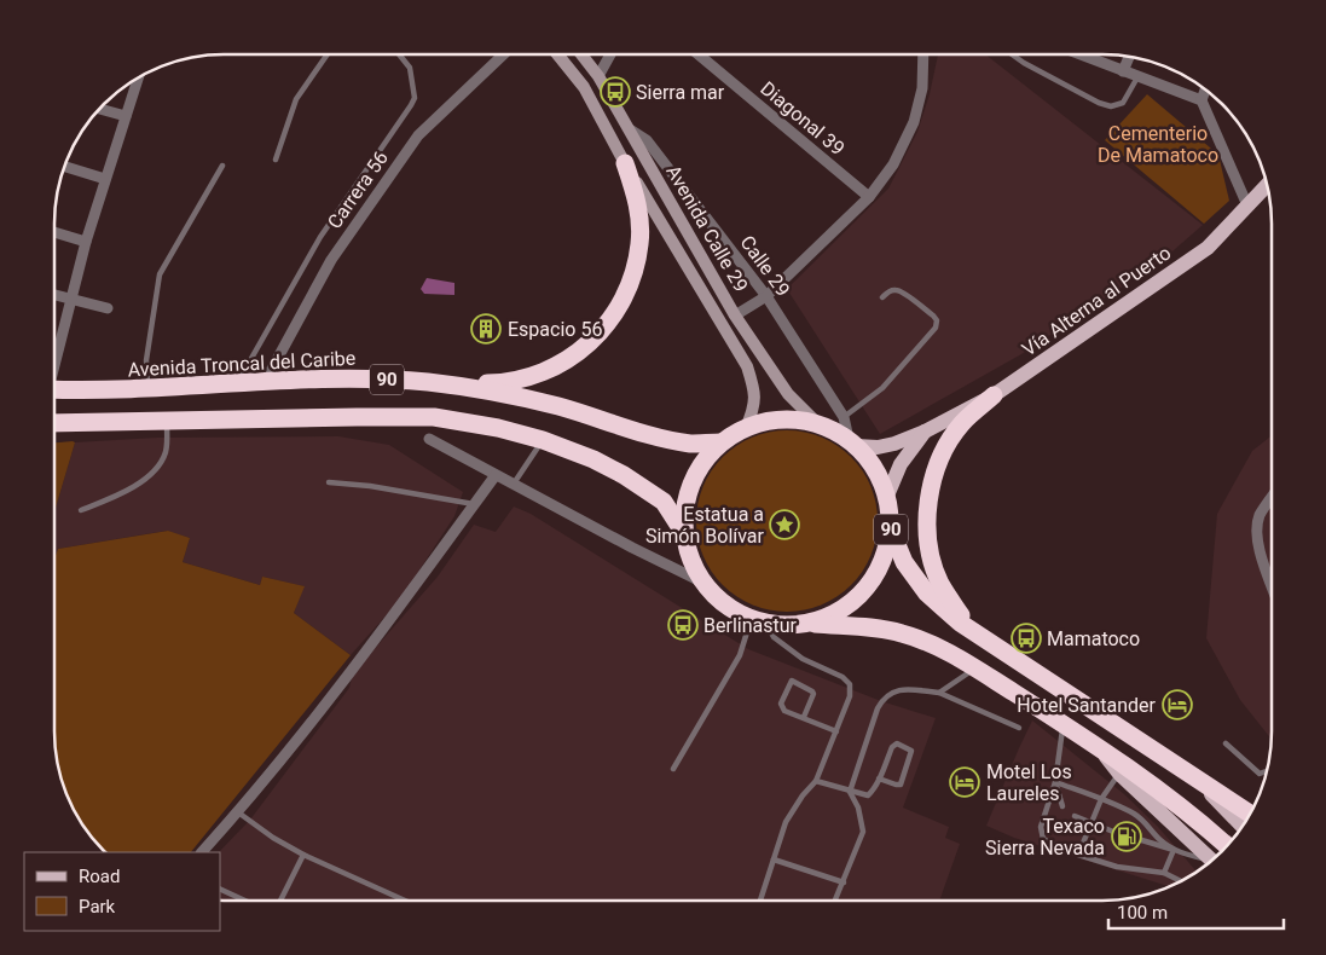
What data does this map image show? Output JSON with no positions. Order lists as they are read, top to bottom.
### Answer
{
  "streets": {
    "highway": ["Avenida Troncal del Caribe", "90"],
    "main road": ["Avenida Calle 29", "Vía Alterna al Puerto"],
    "street": ["Diagonal 39", "Carrera 56", "Calle 29"]
  },
  "crossings": [
    ["Carrera 56", "Avenida Troncal del Caribe"],
    ["Avenida Calle 29", "Calle 29"],
    ["Avenida Calle 29", "Vía Alterna al Puerto"],
    ["Avenida Calle 29", "Avenida Troncal del Caribe"],
    ["Avenida Calle 29", "90"],
    ["Calle 29", "Vía Alterna al Puerto"],
    ["Calle 29", "Avenida Troncal del Caribe"],
    ["Calle 29", "90"],
    ["Vía Alterna al Puerto", "Avenida Troncal del Caribe"],
    ["Vía Alterna al Puerto", "90"],
    ["Avenida Troncal del Caribe", "90"]
  ],
  "parks": ["Cementerio De Mamatoco"],
  "places": {
    "bus stop": ["Sierra mar", "Berlinastur", "Mamatoco"],
    "building": ["Espacio 56"],
    "place": ["Estatua a Simón Bolívar"],
    "hotel": ["Hotel Santander", "Motel Los Laureles"],
    "fuel station": ["Texaco Sierra Nevada"]
  },
  "legend": ["Road", "Park"],
  "scale_bar": "100 m"
}
